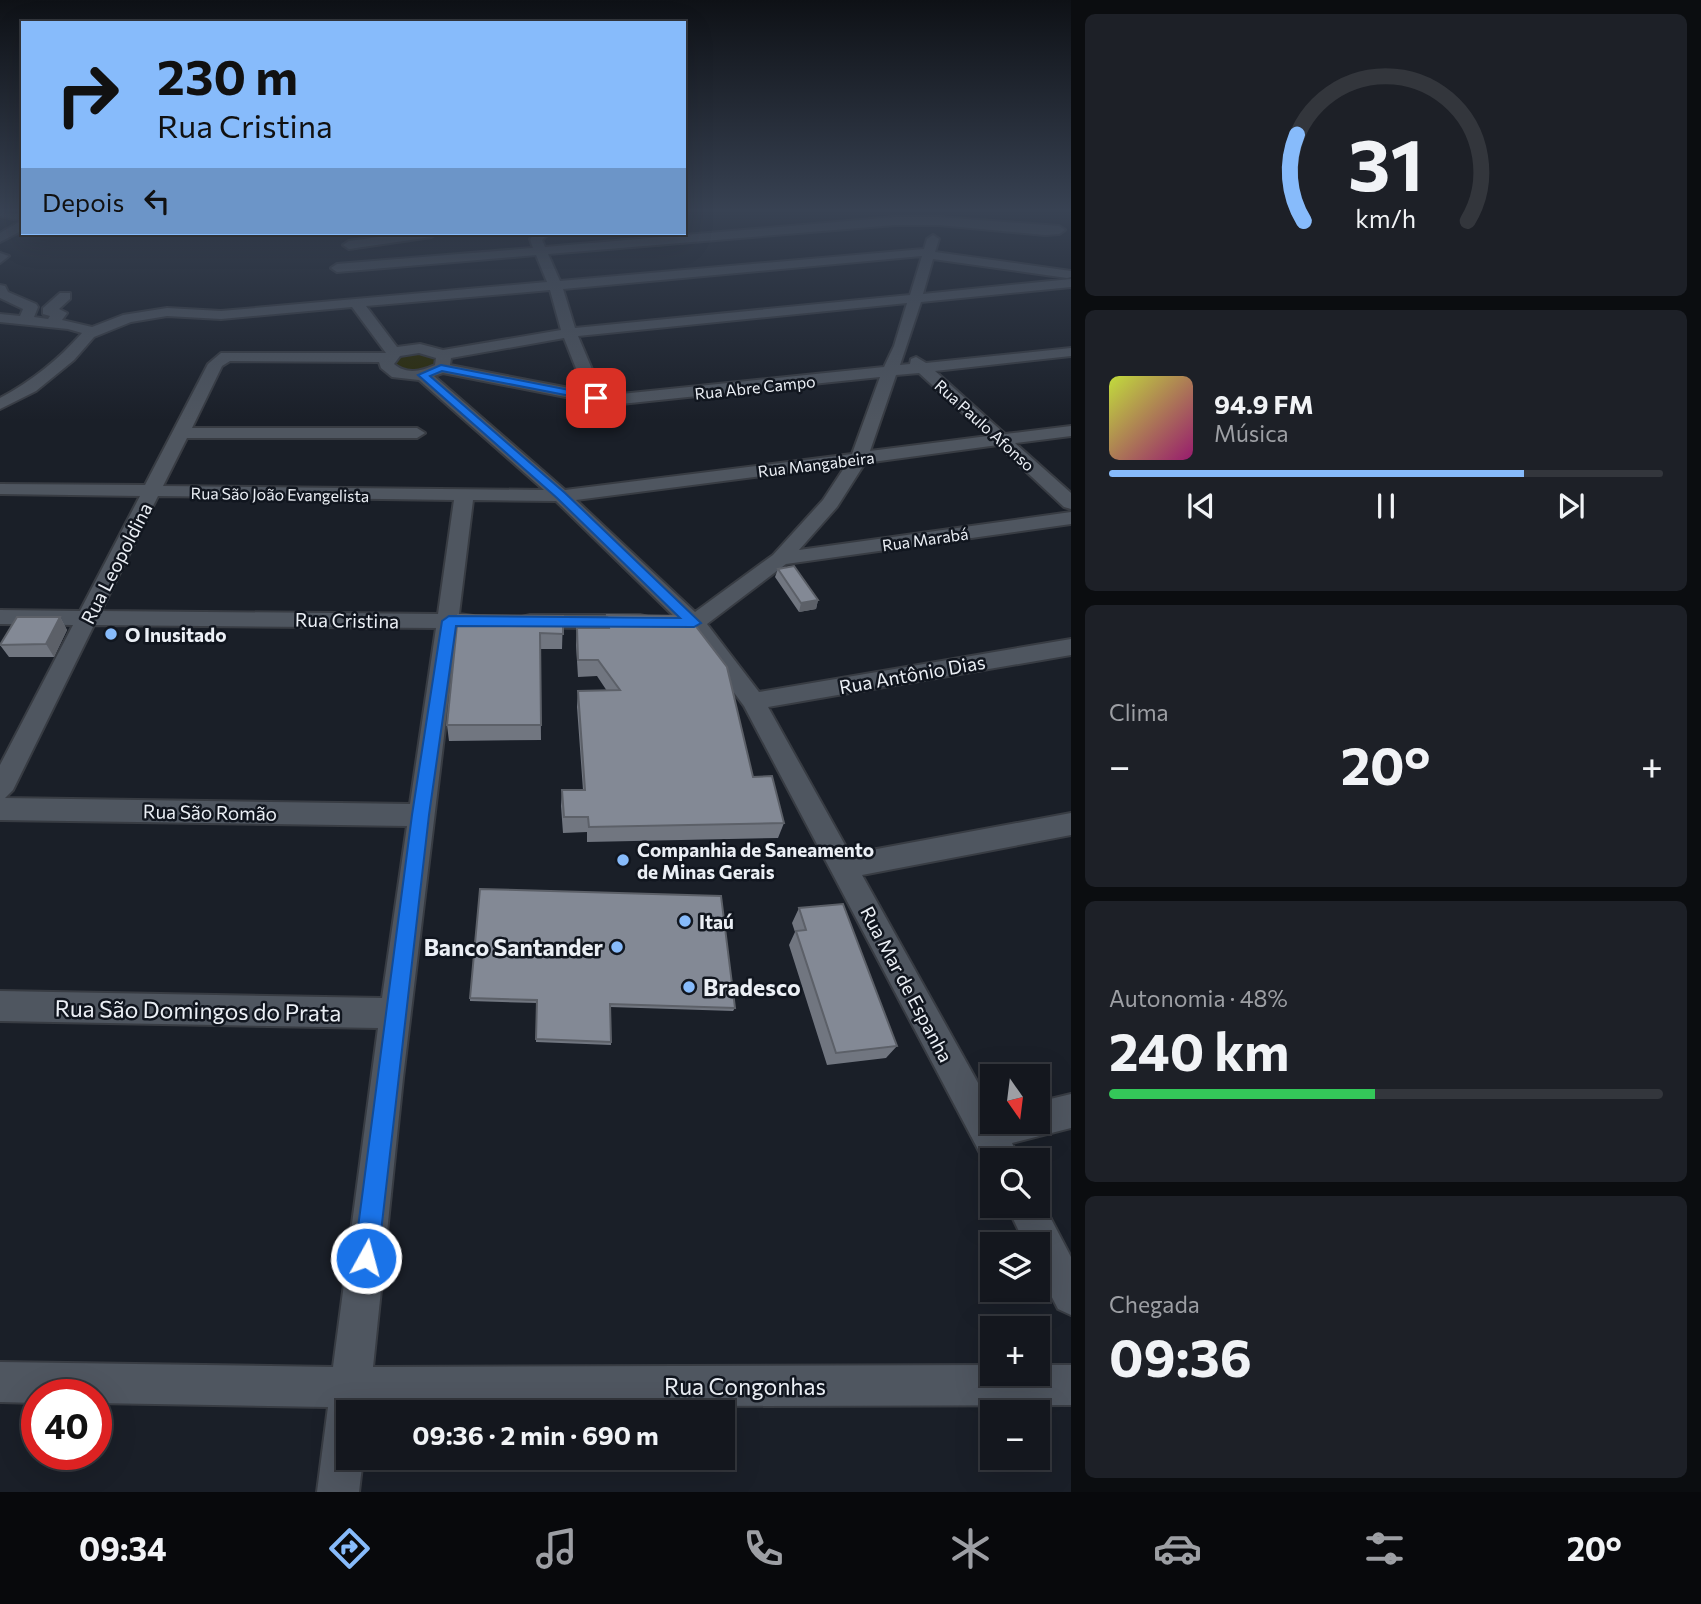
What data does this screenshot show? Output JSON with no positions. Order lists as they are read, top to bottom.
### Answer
{
  "streets": {
    "street": [
      "Rua Abre Campo",
      "Rua Paulo Afonso",
      "Rua Mangabeira",
      "Rua São João Evangelista",
      "Rua Marabá",
      "Rua Leopoldina",
      "Rua Cristina",
      "Rua Antônio Dias",
      "Rua São Romão",
      "Rua Mar de Espanha",
      "Rua São Domingos do Prata",
      "Rua Congonhas"
    ]
  },
  "crossings": [
    ["Rua Abre Campo", "Rua Paulo Afonso"],
    ["Rua Paulo Afonso", "Rua Mangabeira"],
    ["Rua Mangabeira", "Rua São João Evangelista"],
    ["Rua Mangabeira", "Rua Mar de Espanha"],
    ["Rua São João Evangelista", "Rua Leopoldina"],
    ["Rua São João Evangelista", "Rua Mar de Espanha"],
    ["Rua Leopoldina", "Rua Cristina"],
    ["Rua Cristina", "Rua Mar de Espanha"],
    ["Rua Antônio Dias", "Rua Mar de Espanha"]
  ],
  "places": [
    "O Inusitado",
    "Companhia de Saneamento de Minas Gerais",
    "Itaú",
    "Banco Santander",
    "Bradesco"
  ],
  "north": "bottom",
  "page": {
    "turn": ["230 m", "Rua Cristina"],
    "then": "Depois",
    "song": ["94.9 FM", "Música"],
    "tile": [
      "Clima",
      ["Autonomia · 48%", "240 km"],
      ["Chegada", "09:36"]
    ],
    "heat": ["−", "20°", "+"],
    "map_buttons": ["+", "−"],
    "limit": "40",
    "trip": "09:36 · 2 min · 690 m",
    "tabs": ["09:34", "20°"],
    "gauge": ["31", "km/h"]
  }
}
